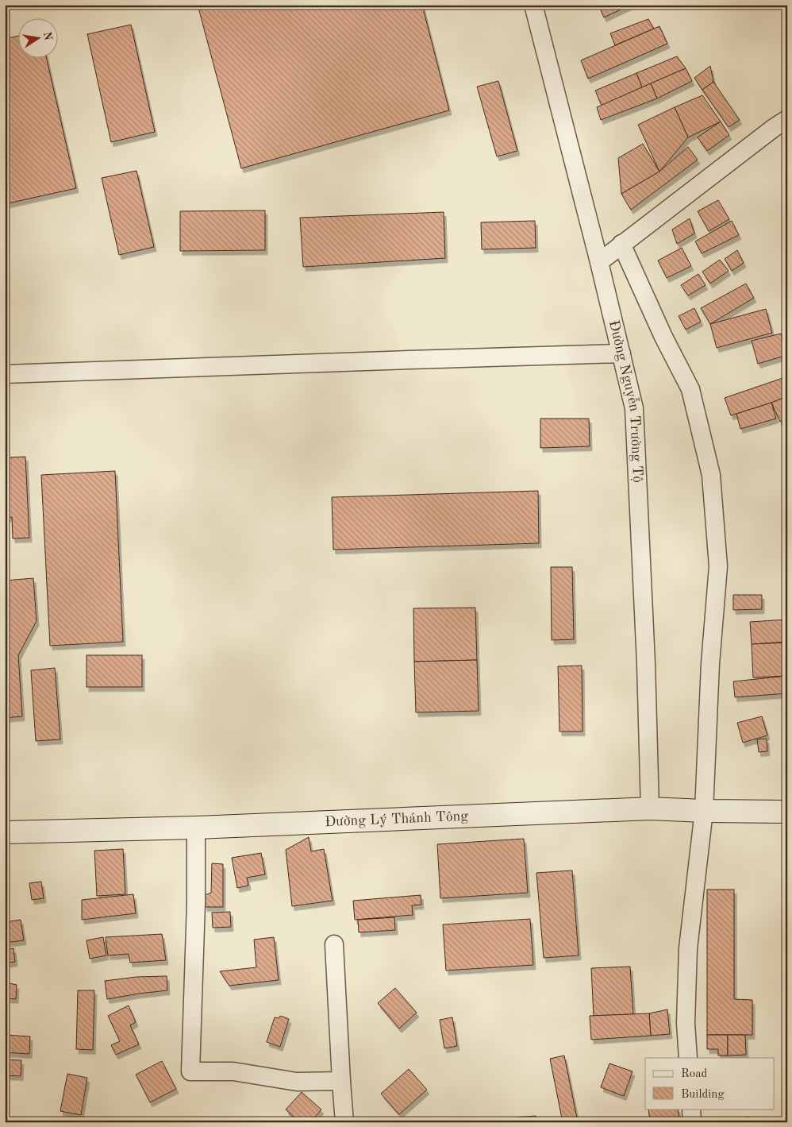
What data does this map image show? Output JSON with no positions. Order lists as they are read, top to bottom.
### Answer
{
  "streets": {
    "street": ["Đường Nguyễn Trường Tộ", "Đường Lý Thánh Tông"]
  },
  "crossings": [
    ["Đường Nguyễn Trường Tộ", "Đường Lý Thánh Tông"]
  ],
  "legend": ["Road", "Building"],
  "north": "right"
}
